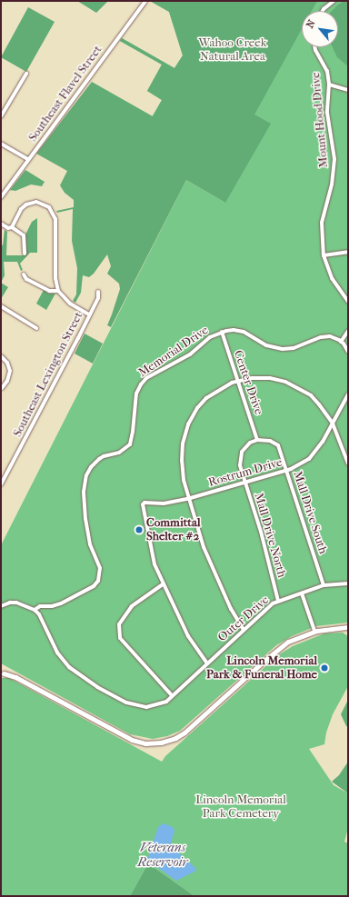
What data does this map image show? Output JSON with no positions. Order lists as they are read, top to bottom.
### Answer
{
  "streets": {
    "street": [
      "Southeast Flavel Street",
      "Mount Hood Drive",
      "Memorial Drive",
      "Southeast Lexington Street",
      "Center Drive",
      "Rostrum Drive",
      "Mall Drive South",
      "Mall Drive North",
      "Outer Drive"
    ]
  },
  "crossings": [
    ["Memorial Drive", "Center Drive"],
    ["Memorial Drive", "Outer Drive"],
    ["Center Drive", "Mall Drive South"],
    ["Center Drive", "Mall Drive North"],
    ["Rostrum Drive", "Mall Drive South"],
    ["Rostrum Drive", "Mall Drive North"],
    ["Mall Drive South", "Mall Drive North"],
    ["Mall Drive South", "Outer Drive"],
    ["Mall Drive North", "Outer Drive"]
  ],
  "water": ["Veterans Reservoir"],
  "parks": ["Wahoo Creek Natural Area", "Lincoln Memorial Park Cemetery"],
  "places": ["Committal Shelter #2", "Lincoln Memorial Park & Funeral Home"],
  "north": "top left"
}
